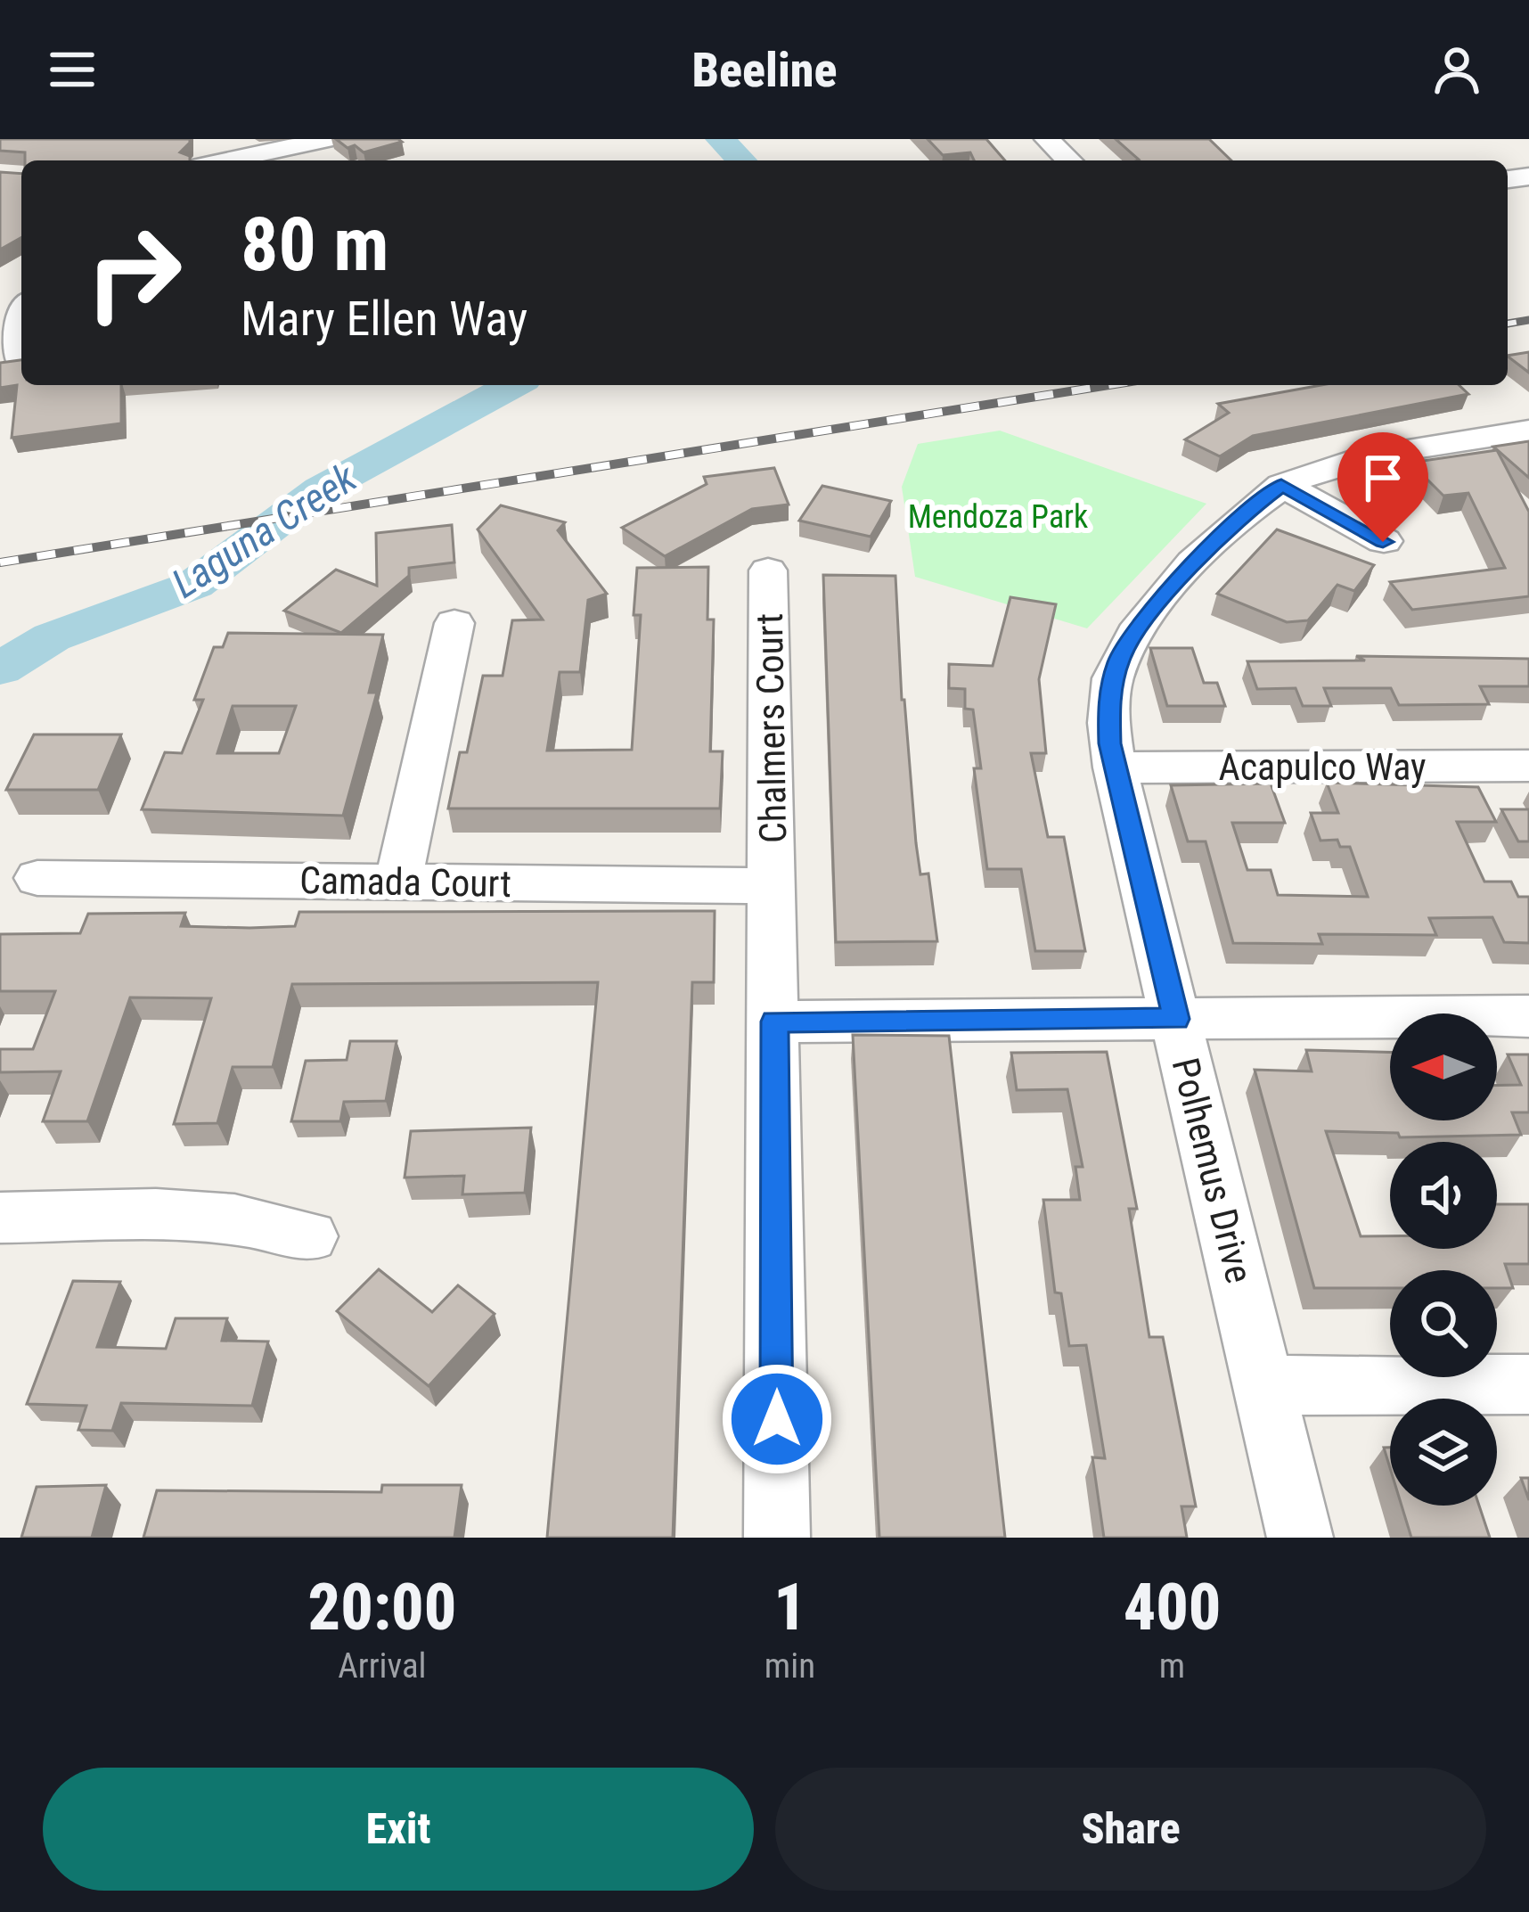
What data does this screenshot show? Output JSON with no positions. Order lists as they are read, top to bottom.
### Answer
{
  "streets": {
    "street": [
      "Chalmers Court",
      "Acapulco Way",
      "Camada Court",
      "Polhemus Drive"
    ]
  },
  "crossings": [
    ["Chalmers Court", "Camada Court"],
    ["Acapulco Way", "Polhemus Drive"]
  ],
  "water": ["Laguna Creek"],
  "parks": ["Mendoza Park"],
  "north": "left",
  "page": {
    "header": "Beeline",
    "turn": ["80 m", "Mary Ellen Way"],
    "eta": [
      "20:00",
      "Arrival",
      "1",
      "min",
      "400",
      "m"
    ],
    "buttons": ["Exit", "Share"]
  }
}
